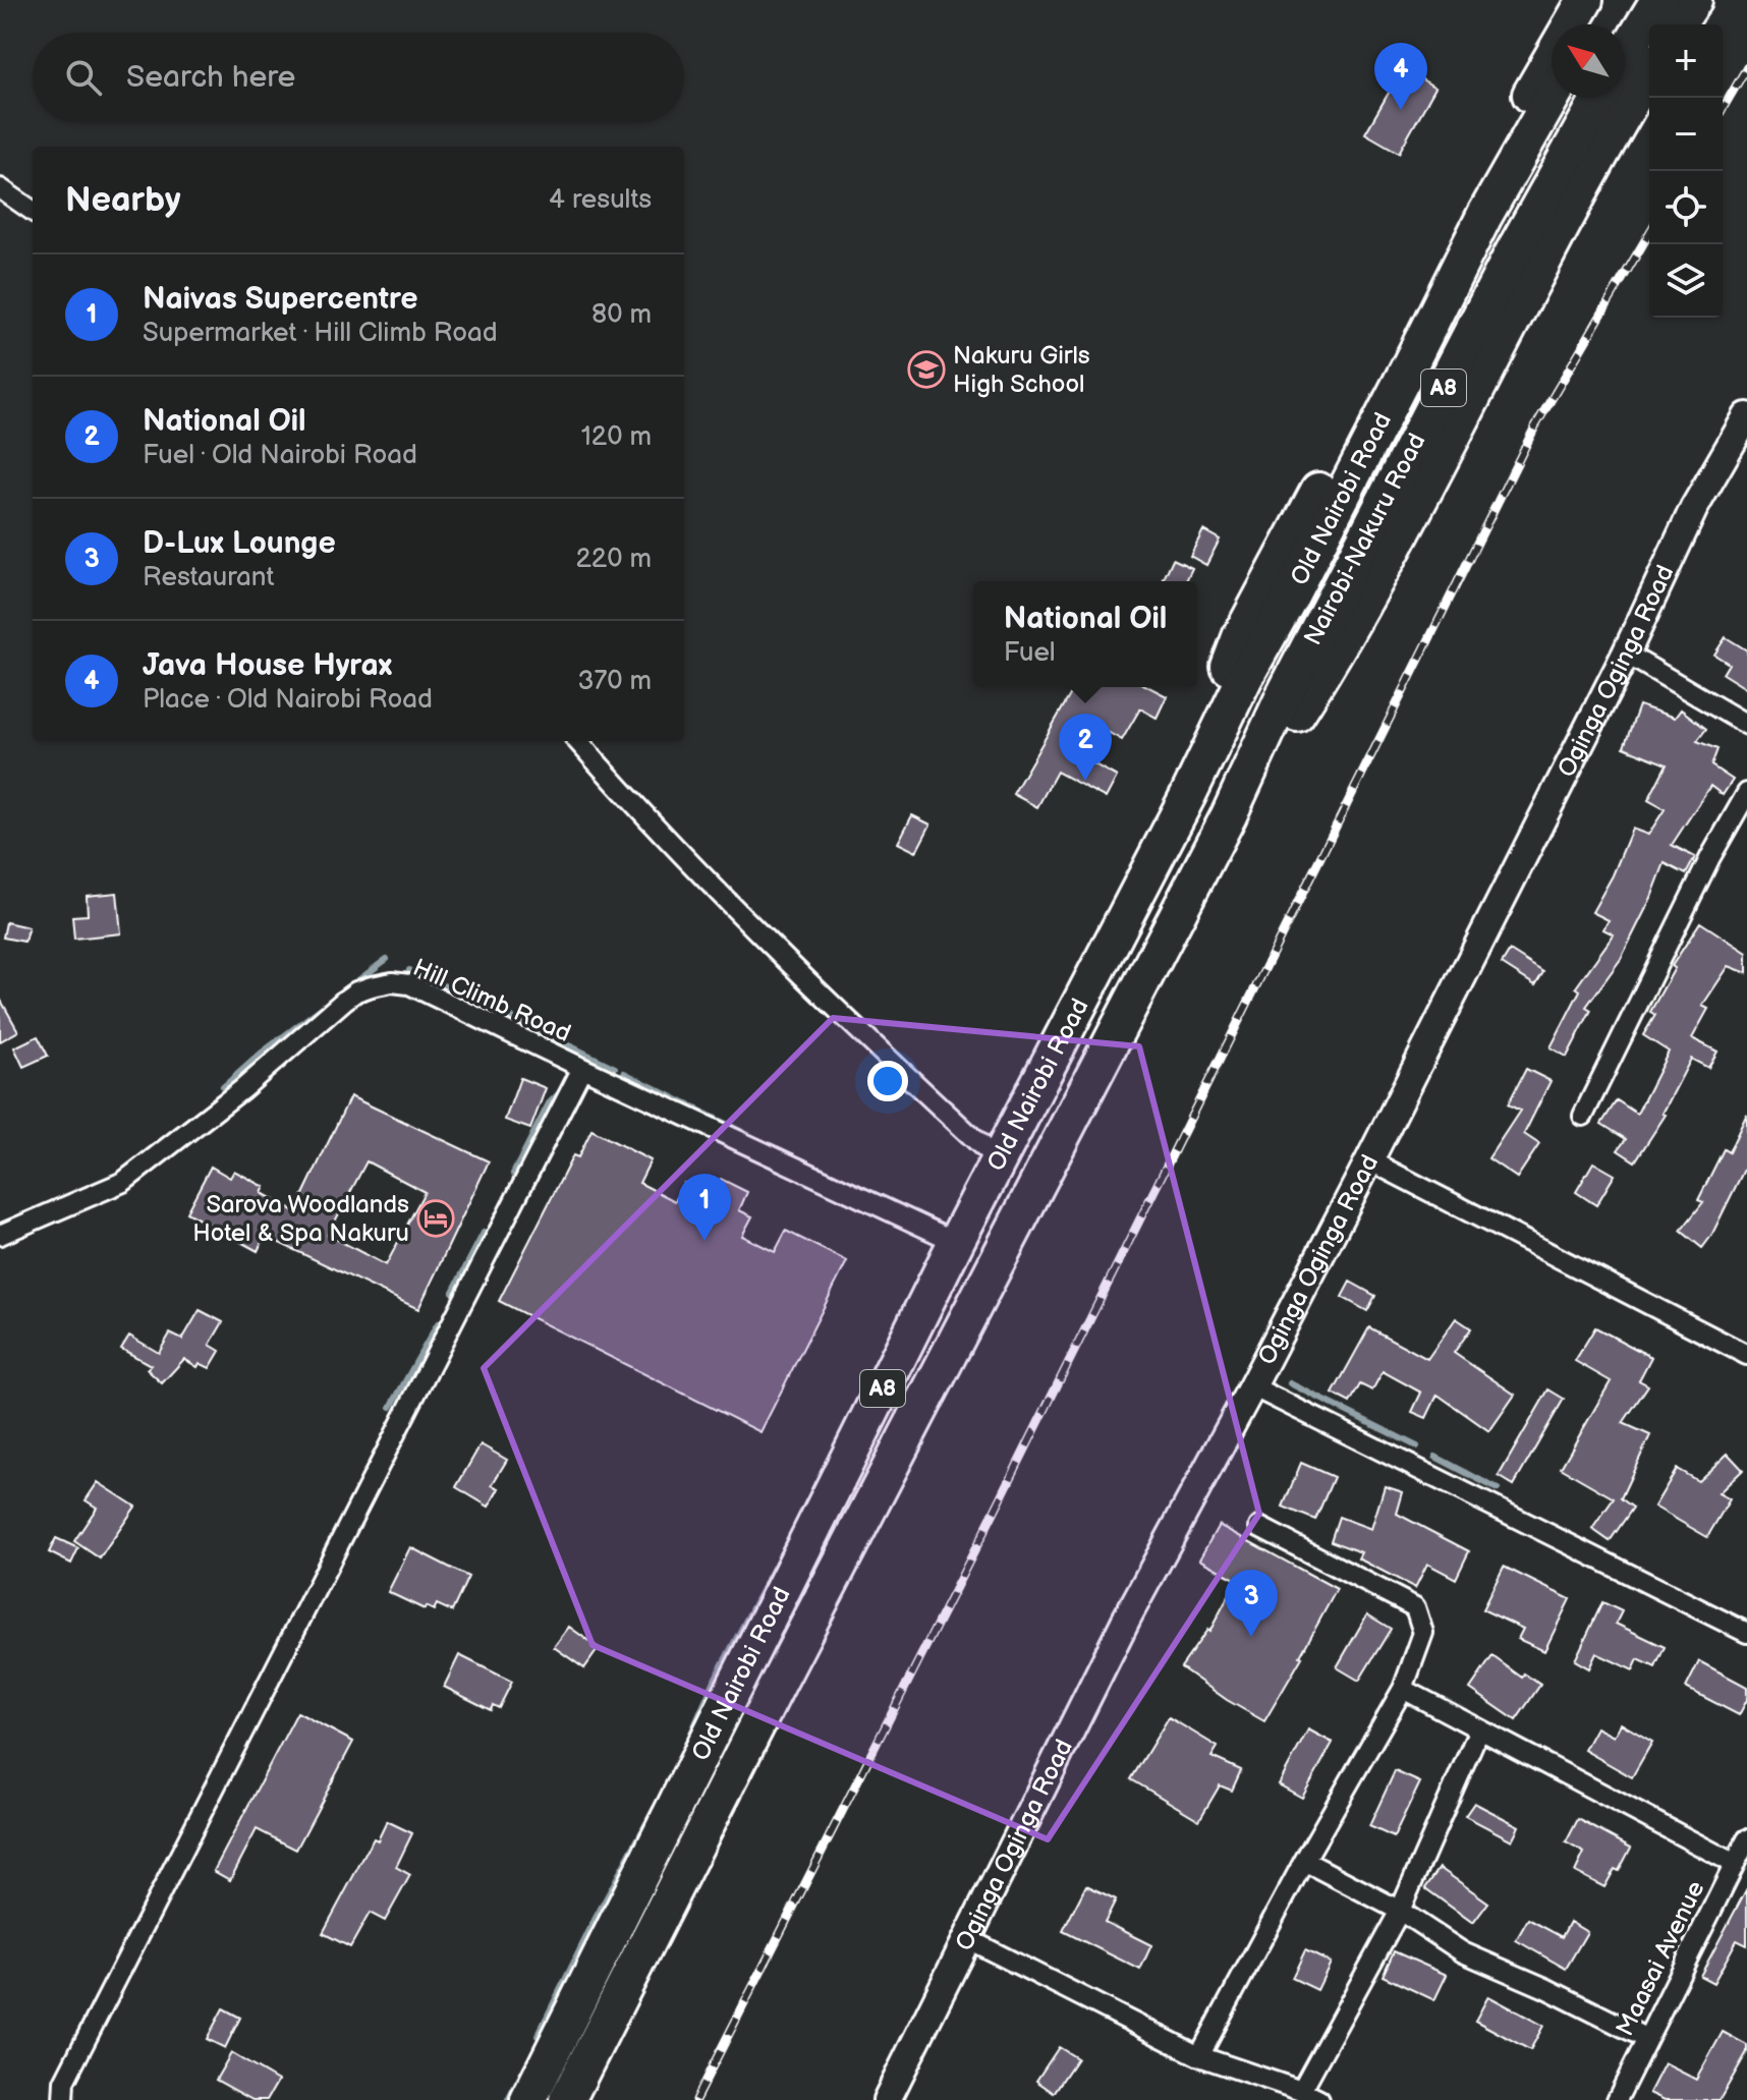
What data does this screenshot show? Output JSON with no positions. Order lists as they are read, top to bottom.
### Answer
{
  "streets": {
    "highway": ["A8", "Old Nairobi Road", "Nairobi-Nakuru Road"],
    "street": ["Oginga Oginga Road", "Hill Climb Road", "Maasai Avenue"]
  },
  "crossings": [
    ["Old Nairobi Road", "Nairobi-Nakuru Road"],
    ["Old Nairobi Road", "Hill Climb Road"]
  ],
  "places": {
    "school or university": ["Nakuru Girls High School"],
    "hotel": ["Sarova Woodlands Hotel & Spa Nakuru"]
  },
  "north": "top left",
  "page": {
    "map_buttons": ["+", "−"],
    "search": "Search here",
    "pins": [
      "4",
      "2",
      "1",
      "3"
    ],
    "heading": ["Nearby", "4 results"],
    "list": [
      {
        "mark": "1",
        "name": "Naivas Supercentre",
        "note": "Supermarket · Hill Climb Road",
        "value": "80 m"
      },
      {
        "mark": "2",
        "name": "National Oil",
        "note": "Fuel · Old Nairobi Road",
        "value": "120 m"
      },
      {
        "mark": "3",
        "name": "D-Lux Lounge",
        "note": "Restaurant",
        "value": "220 m"
      },
      {
        "mark": "4",
        "name": "Java House Hyrax",
        "note": "Place · Old Nairobi Road",
        "value": "370 m"
      }
    ],
    "popup": ["National Oil", "Fuel"]
  }
}
